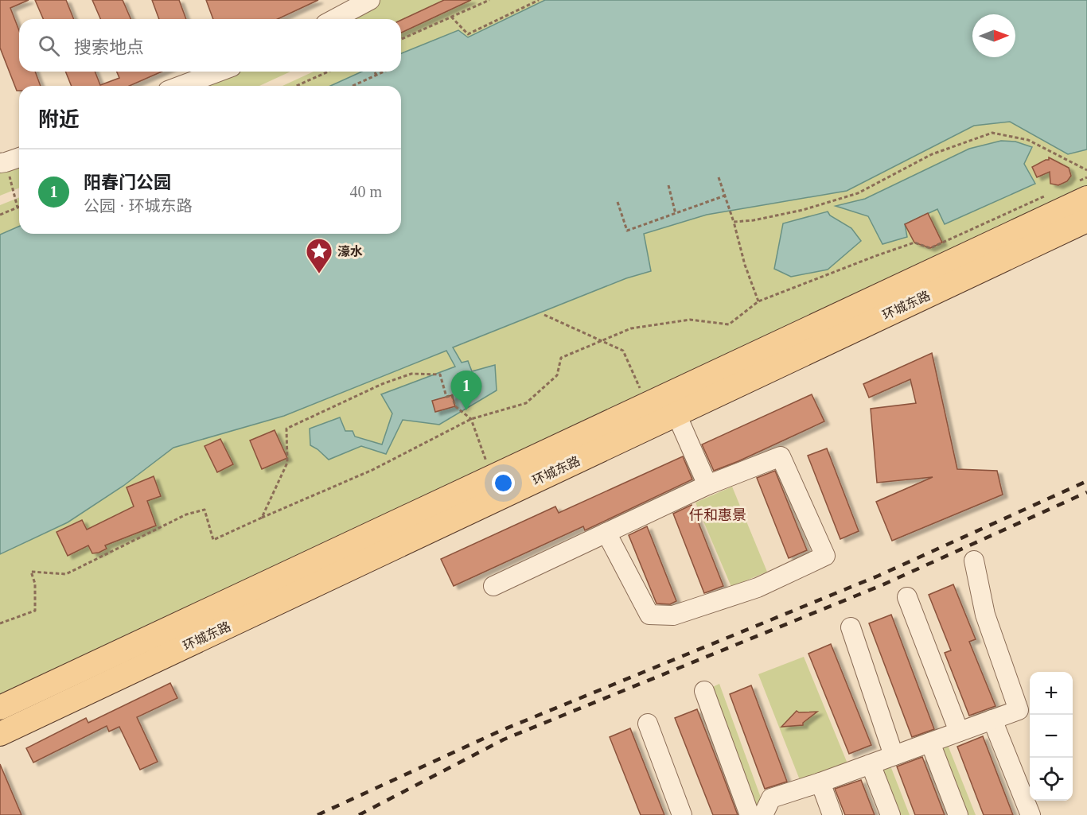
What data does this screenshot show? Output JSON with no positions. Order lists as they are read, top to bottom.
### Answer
{
  "streets": {
    "main road": ["环城东路"]
  },
  "districts": ["仟和惠景"],
  "places": {
    "place": ["濠水"]
  },
  "north": "right",
  "page": {
    "search": "搜索地点",
    "heading": "附近",
    "list": [
      {
        "mark": "1",
        "name": "阳春门公园",
        "note": "公园 · 环城东路",
        "value": "40 m"
      }
    ],
    "pins": "1",
    "map_buttons": ["+", "−"]
  }
}
